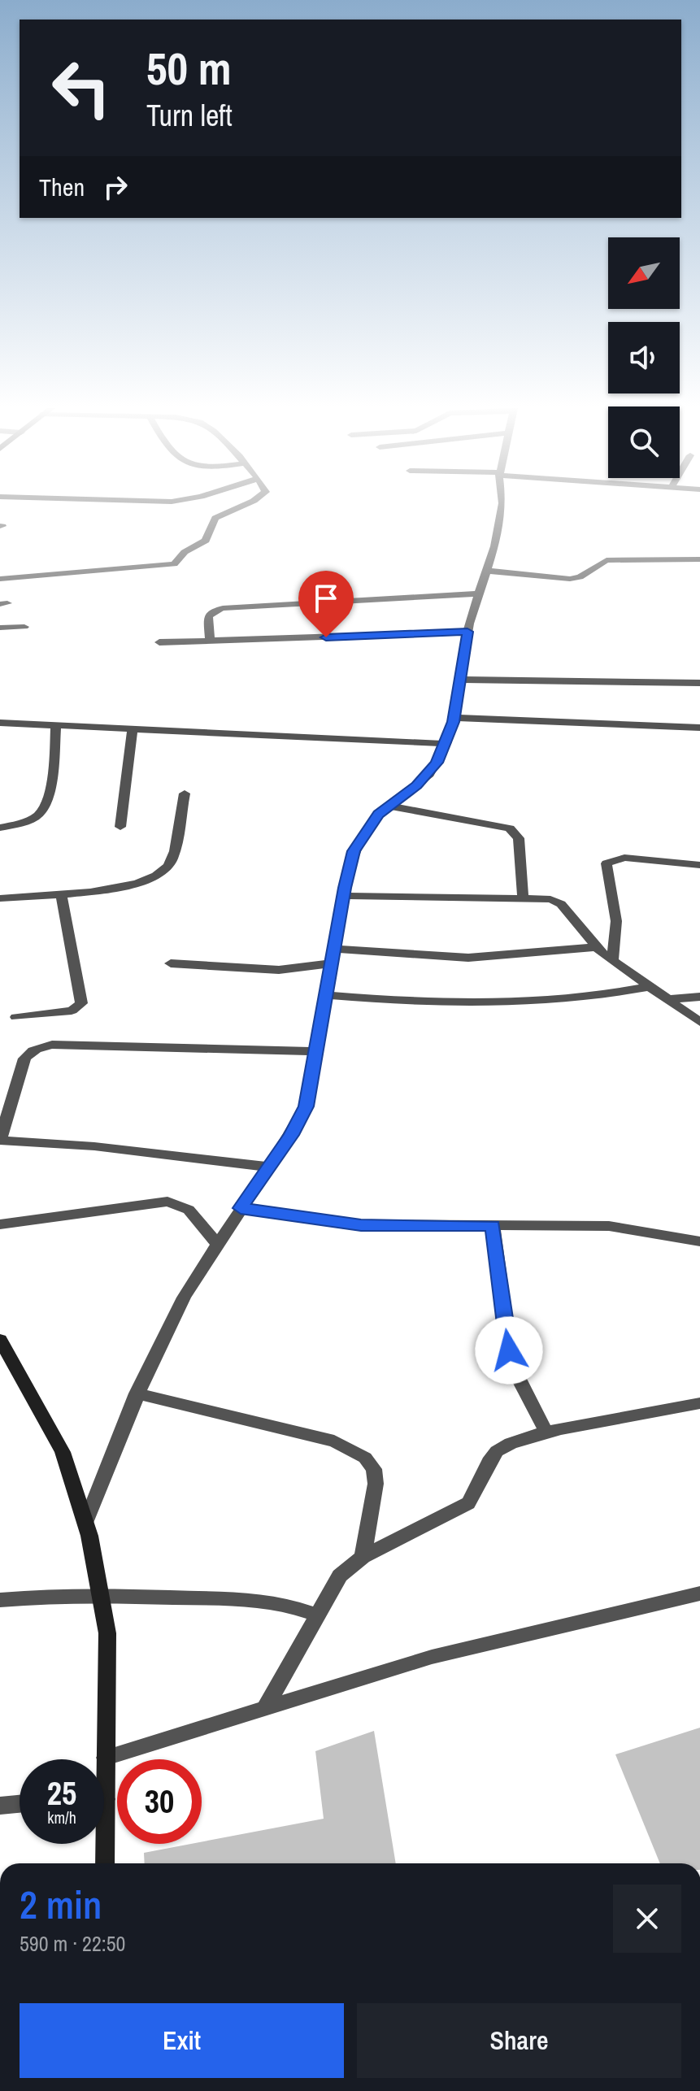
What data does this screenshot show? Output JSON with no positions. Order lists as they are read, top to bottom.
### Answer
{
  "north": "bottom left",
  "page": {
    "turn": ["50 m", "Turn left"],
    "then": "Then",
    "speed": "25 km/h",
    "limit": "30",
    "heading": ["2 min", "590 m · 22:50"],
    "buttons": ["Exit", "Share"]
  }
}
